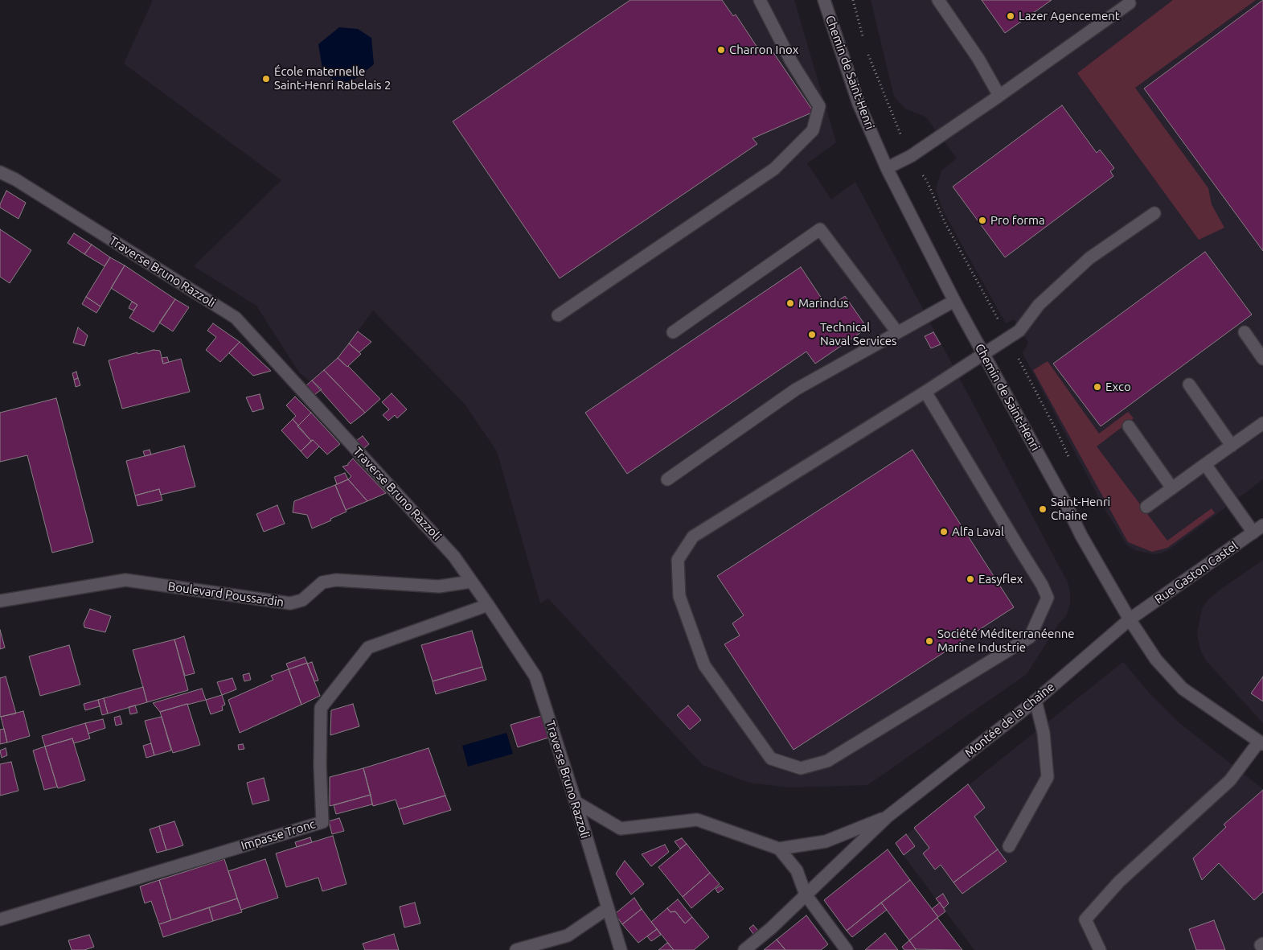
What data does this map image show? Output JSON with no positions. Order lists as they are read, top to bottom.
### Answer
{
  "streets": {
    "street": [
      "Chemin de Saint-Henri",
      "Traverse Bruno Razzoli",
      "Rue Gaston Castel",
      "Boulevard Poussardin",
      "Montée de la Chaîne",
      "Impasse Tronc"
    ]
  },
  "crossings": [
    ["Chemin de Saint-Henri", "Rue Gaston Castel"],
    ["Chemin de Saint-Henri", "Montée de la Chaîne"],
    ["Traverse Bruno Razzoli", "Boulevard Poussardin"],
    ["Traverse Bruno Razzoli", "Montée de la Chaîne"],
    ["Traverse Bruno Razzoli", "Impasse Tronc"],
    ["Rue Gaston Castel", "Montée de la Chaîne"]
  ],
  "places": [
    "Lazer Agencement",
    "Charron Inox",
    "École maternelle Saint-Henri Rabelais 2",
    "Pro forma",
    "Marindus",
    "Technical Naval Services",
    "Exco",
    "Saint-Henri Chaine",
    "Alfa Laval",
    "Easyflex",
    "Société Méditerranéenne Marine Industrie"
  ]
}
